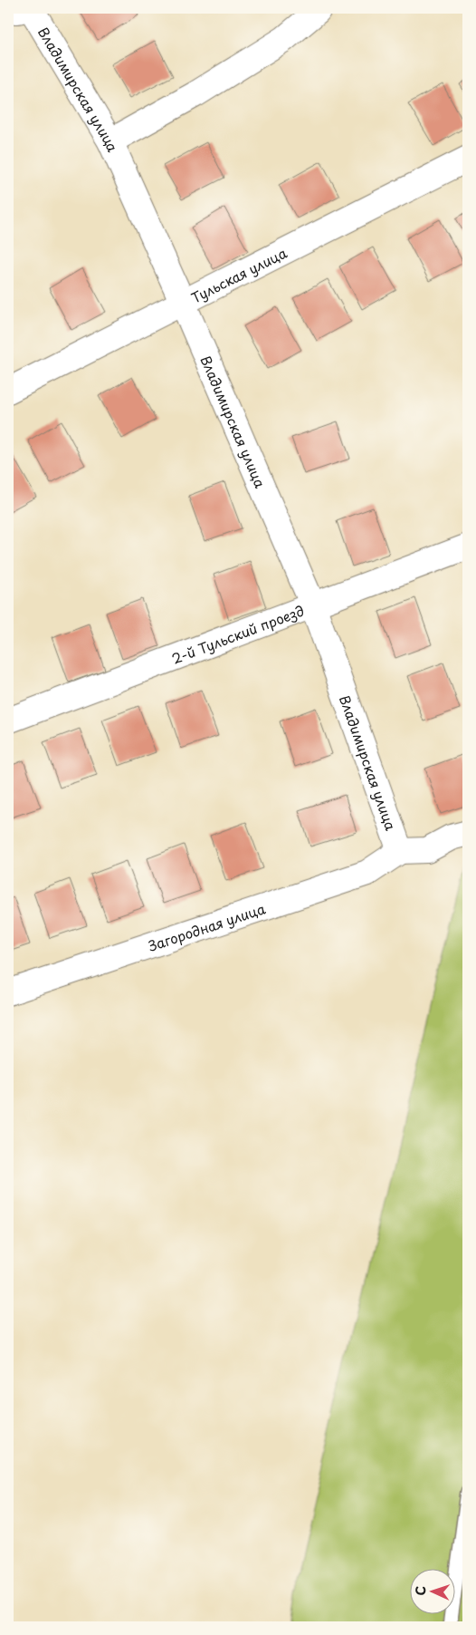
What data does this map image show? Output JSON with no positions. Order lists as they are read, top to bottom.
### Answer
{
  "streets": {
    "street": [
      "Владимирская улица",
      "Тульская улица",
      "2-й Тульский проезд",
      "Загородная улица"
    ]
  },
  "crossings": [
    ["Владимирская улица", "Тульская улица"],
    ["Владимирская улица", "2-й Тульский проезд"],
    ["Владимирская улица", "Загородная улица"]
  ],
  "north": "left"
}
